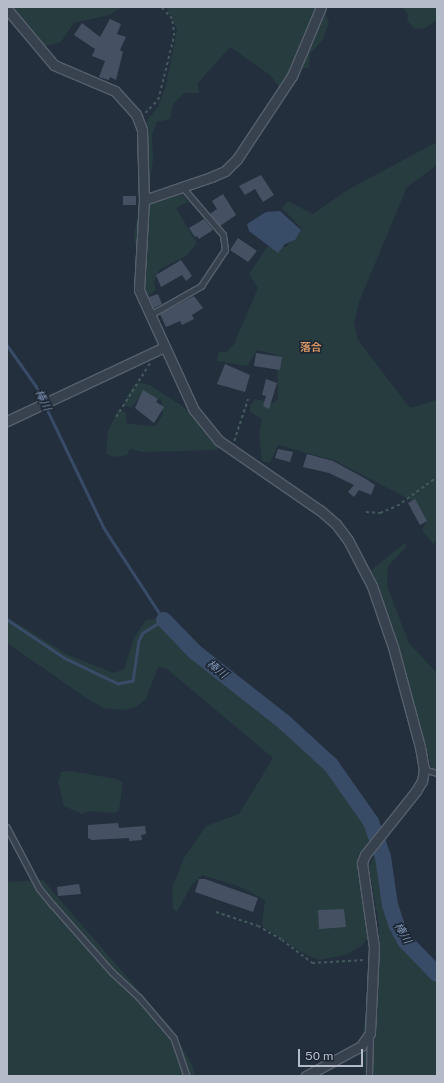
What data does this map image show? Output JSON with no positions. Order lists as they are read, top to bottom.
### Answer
{
  "districts": ["落合"],
  "water": ["棒川"],
  "scale_bar": "50 m"
}
